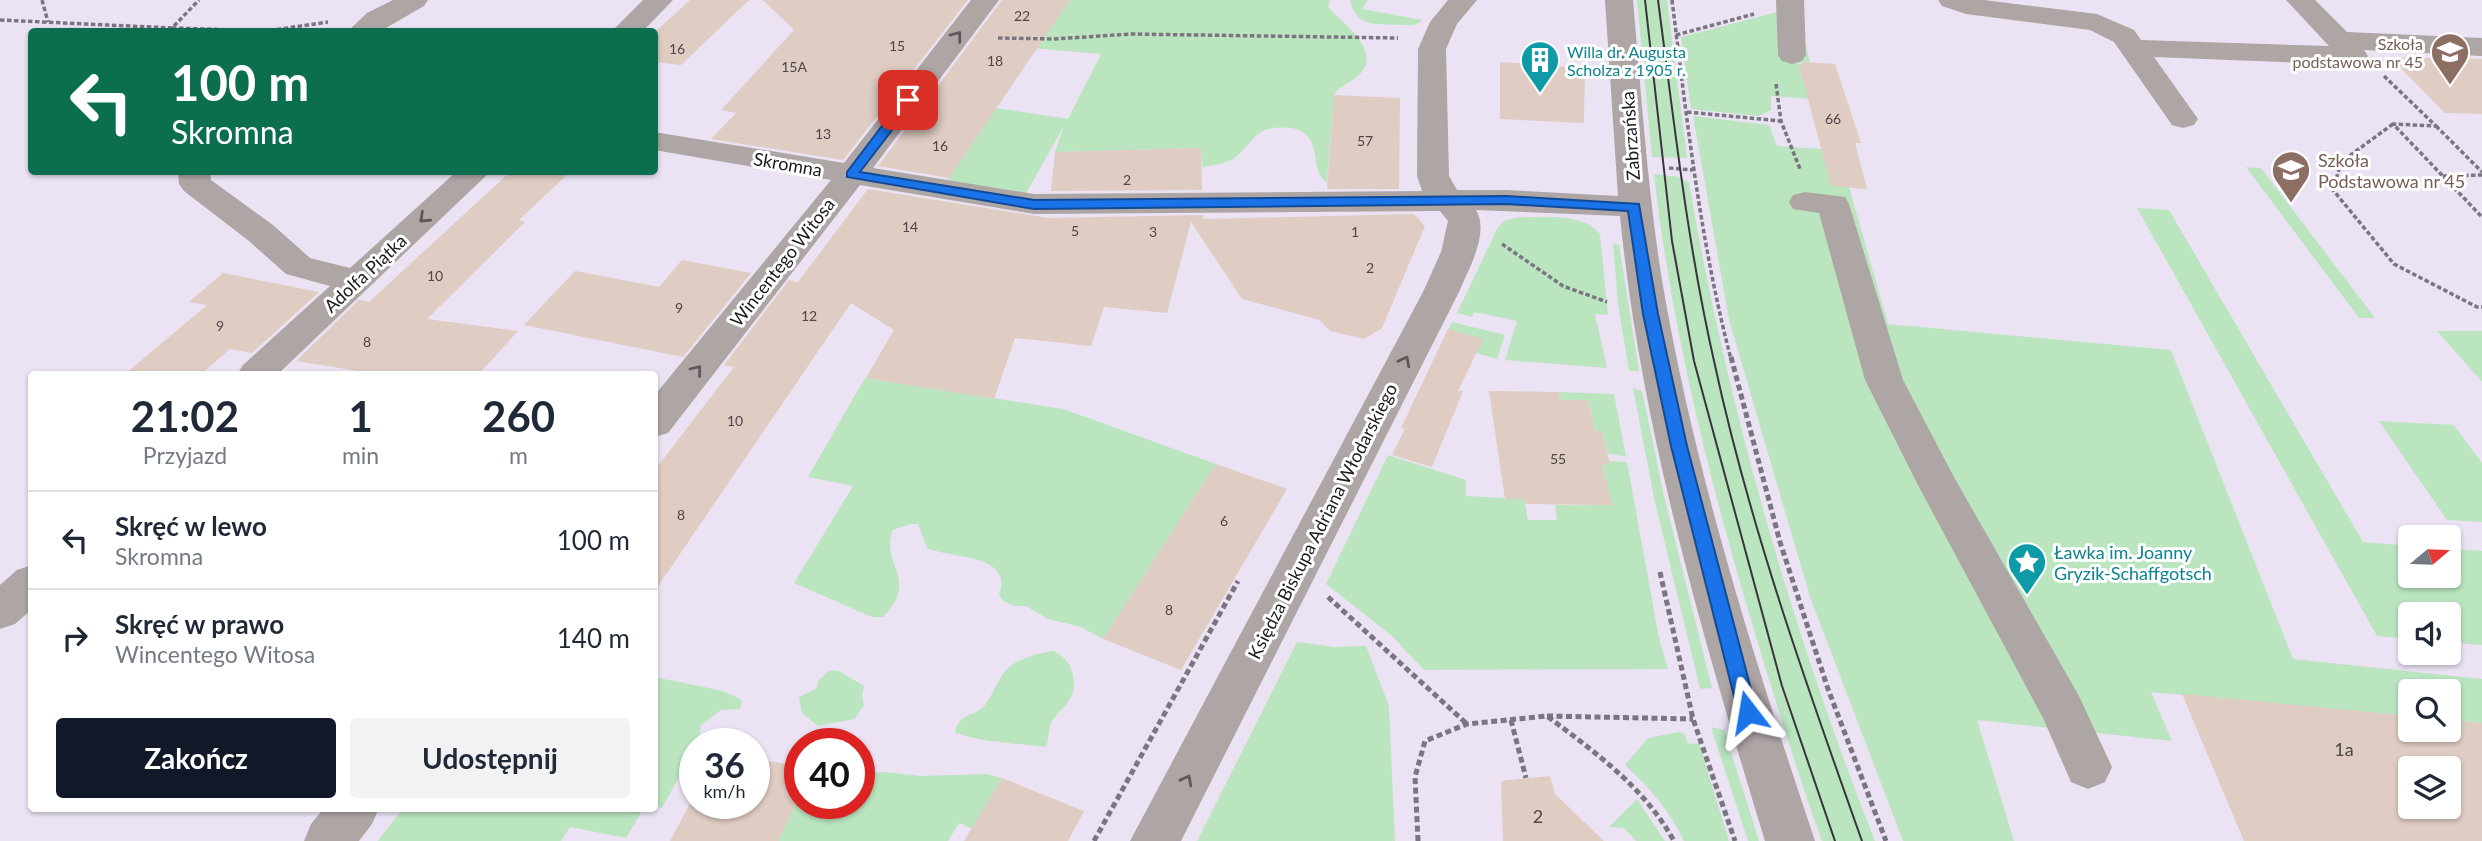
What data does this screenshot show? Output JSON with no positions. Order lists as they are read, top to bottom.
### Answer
{
  "streets": {
    "street": [
      "Zabrzańska",
      "Skromna",
      "Wincentego Witosa",
      "Adolfa Piątka",
      "Księdza Biskupa Adriana Włodarskiego"
    ]
  },
  "crossings": [
    ["Zabrzańska", "Skromna"],
    ["Skromna", "Wincentego Witosa"],
    ["Skromna", "Księdza Biskupa Adriana Włodarskiego"]
  ],
  "one_way": ["Wincentego Witosa", "Adolfa Piątka", "Księdza Biskupa Adriana Włodarskiego"],
  "places": {
    "school or university": ["Szkoła podstawowa nr 45", "Szkoła Podstawowa nr 45"],
    "building": ["Willa dr. Augusta Scholza z 1905 r."],
    "place": ["Ławka im. Joanny Gryzik-Schaffgotsch"]
  },
  "house_numbers": [
    "22",
    "15",
    "16",
    "18",
    "15A",
    "66",
    "13",
    "57",
    "16",
    "2",
    "14",
    "5",
    "3",
    "1",
    "2",
    "10",
    "9",
    "12",
    "9",
    "8",
    "10",
    "55",
    "8",
    "6",
    "8",
    "1a",
    "2"
  ],
  "north": "right",
  "page": {
    "turn": ["100 m", "Skromna"],
    "eta": [
      "21:02",
      "Przyjazd",
      "1",
      "min",
      "260",
      "m"
    ],
    "list": [
      {
        "name": "Skręć w lewo",
        "note": "Skromna",
        "value": "100 m"
      },
      {
        "name": "Skręć w prawo",
        "note": "Wincentego Witosa",
        "value": "140 m"
      }
    ],
    "buttons": ["Zakończ", "Udostępnij"],
    "speed": "36 km/h",
    "limit": "40"
  }
}
